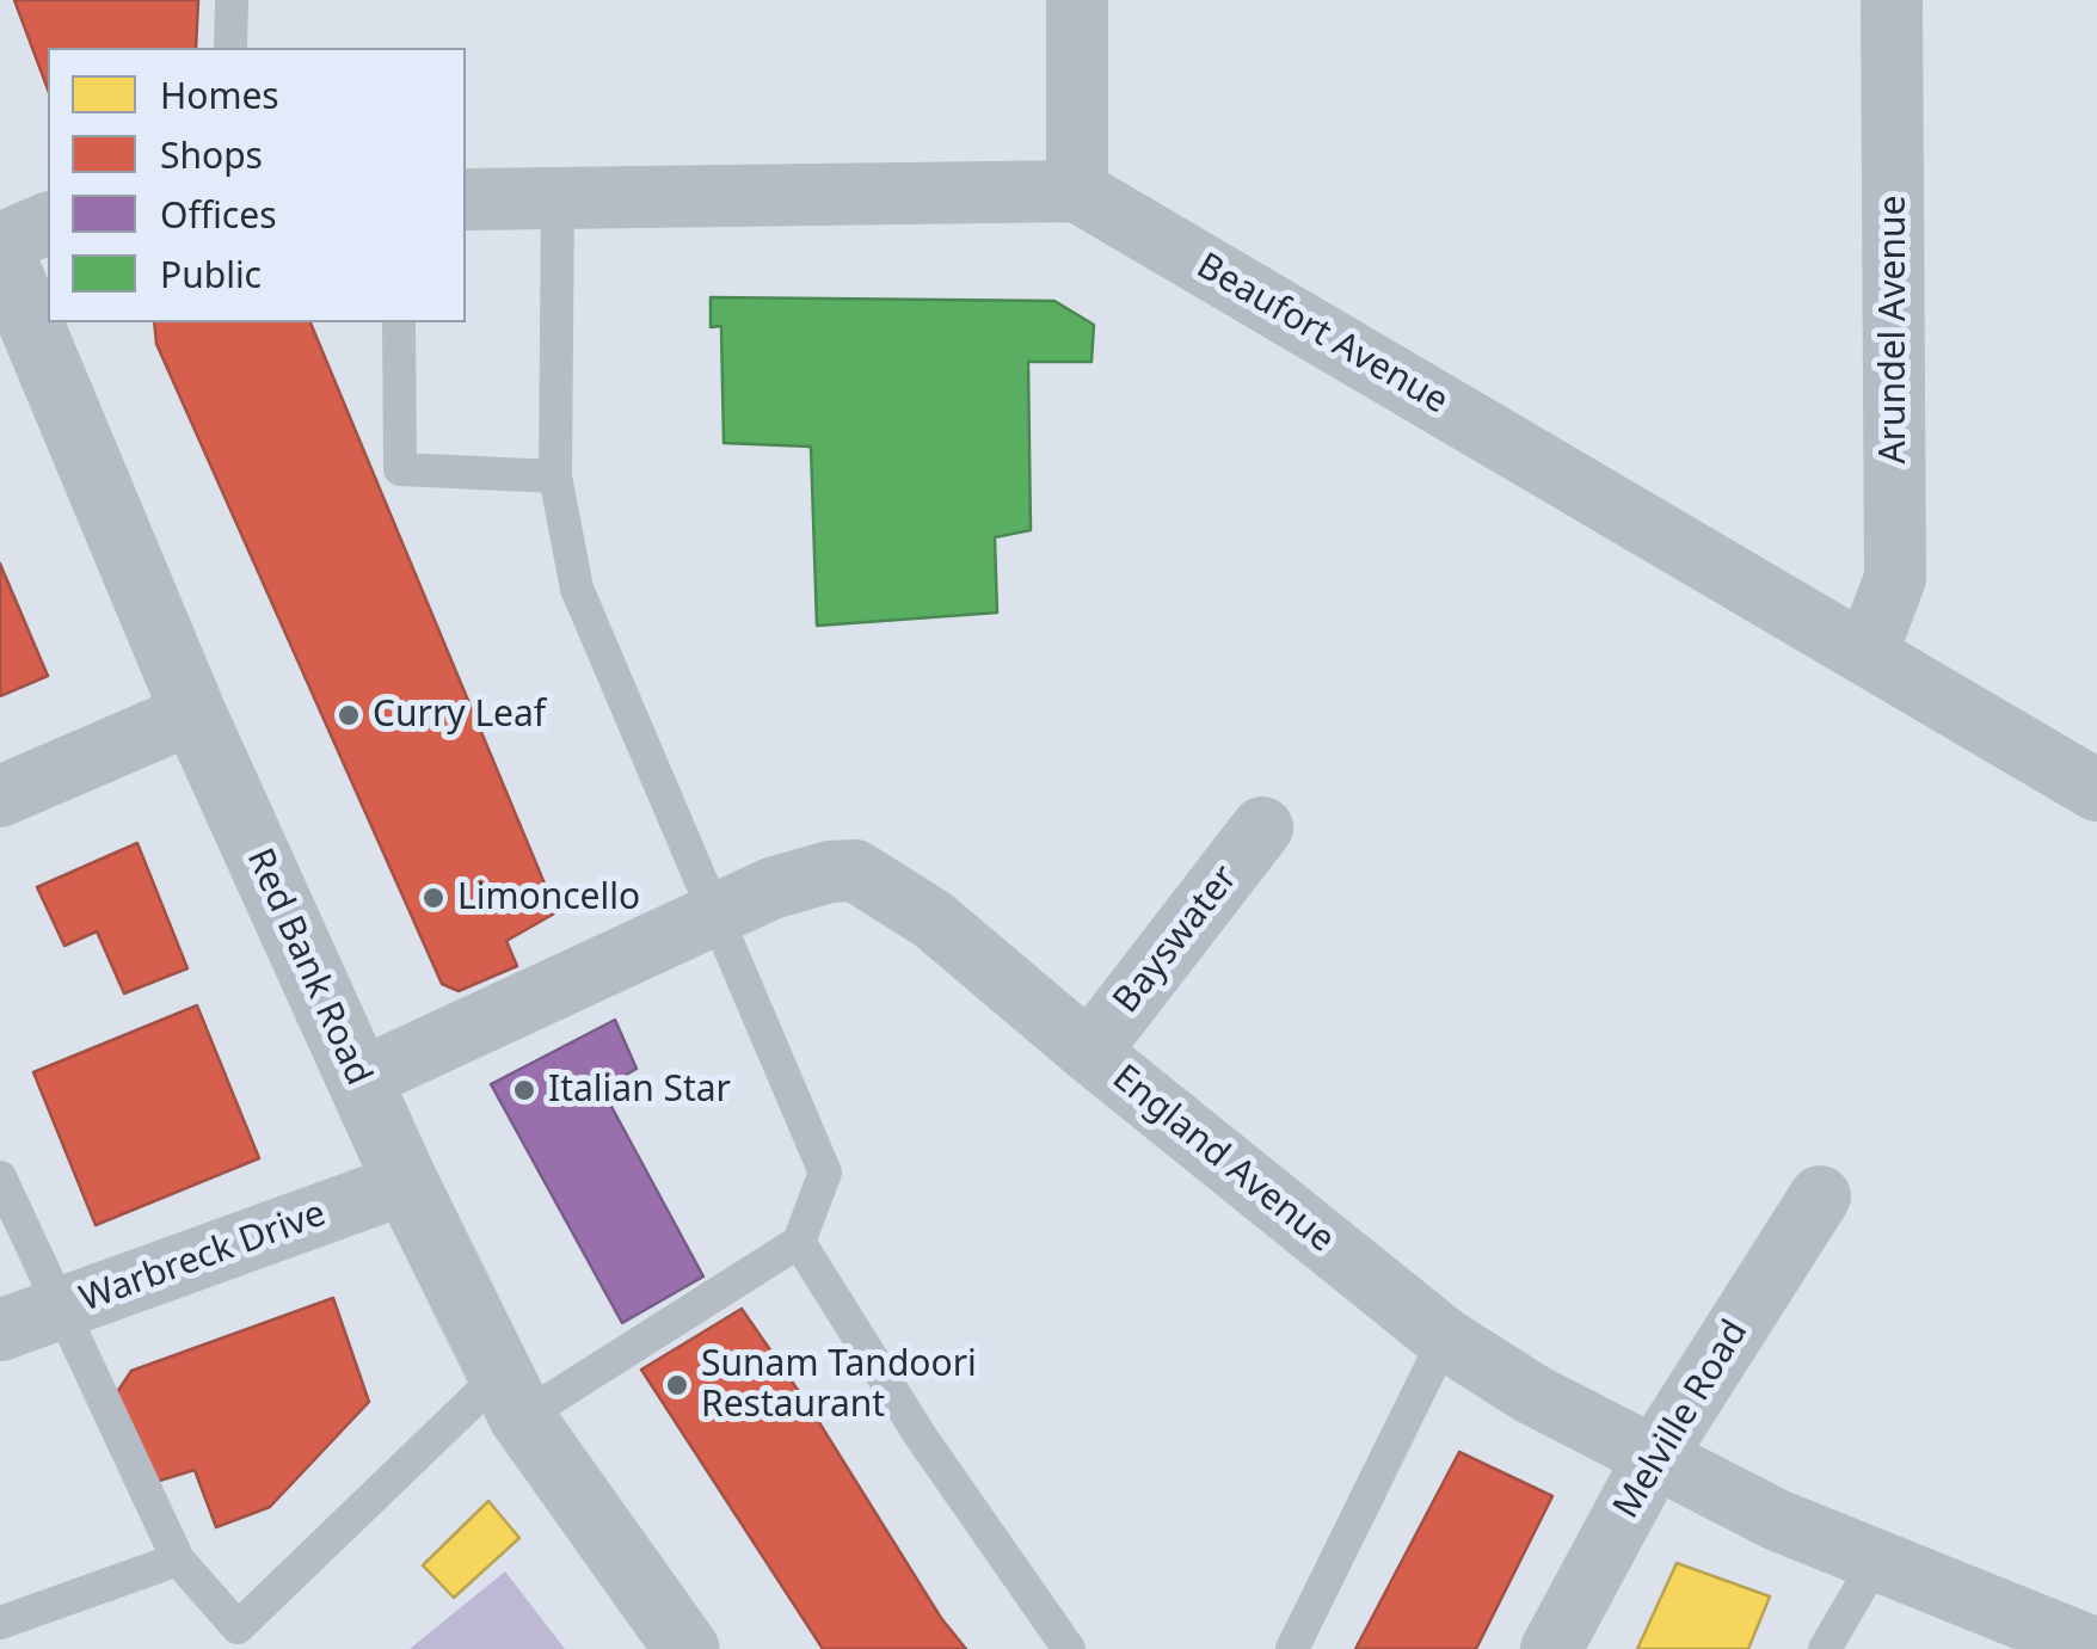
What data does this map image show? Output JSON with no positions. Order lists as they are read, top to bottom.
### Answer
{
  "streets": {
    "street": [
      "Arundel Avenue",
      "Beaufort Avenue",
      "Bayswater",
      "Red Bank Road",
      "England Avenue",
      "Warbreck Drive",
      "Melville Road"
    ]
  },
  "crossings": [
    ["Arundel Avenue", "Beaufort Avenue"],
    ["Bayswater", "England Avenue"],
    ["Red Bank Road", "England Avenue"],
    ["Red Bank Road", "Warbreck Drive"],
    ["England Avenue", "Melville Road"]
  ],
  "places": [
    "Curry Leaf",
    "Limoncello",
    "Italian Star",
    "Sunam Tandoori Restaurant"
  ],
  "legend": [
    "Homes",
    "Shops",
    "Offices",
    "Public"
  ]
}
